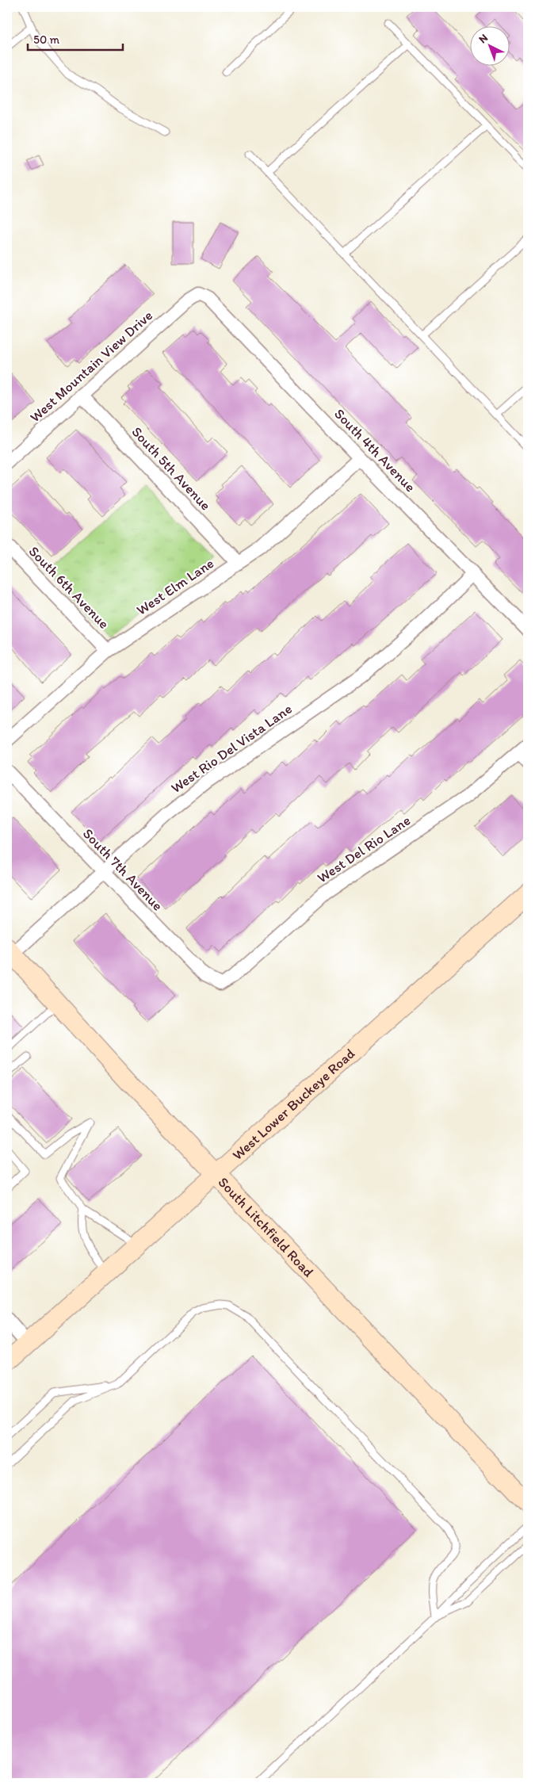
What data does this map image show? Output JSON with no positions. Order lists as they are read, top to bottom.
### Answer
{
  "streets": {
    "main road": ["West Lower Buckeye Road", "South Litchfield Road"],
    "street": [
      "West Mountain View Drive",
      "South 4th Avenue",
      "South 5th Avenue",
      "West Elm Lane",
      "South 6th Avenue",
      "West Rio Del Vista Lane",
      "West Del Rio Lane",
      "South 7th Avenue"
    ]
  },
  "crossings": [
    ["West Mountain View Drive", "South 4th Avenue"],
    ["West Mountain View Drive", "South 5th Avenue"],
    ["South 4th Avenue", "West Elm Lane"],
    ["South 4th Avenue", "West Rio Del Vista Lane"],
    ["South 5th Avenue", "West Elm Lane"],
    ["West Elm Lane", "South 6th Avenue"],
    ["West Rio Del Vista Lane", "South 7th Avenue"],
    ["West Rio Del Vista Lane", "South Litchfield Road"],
    ["West Del Rio Lane", "South 7th Avenue"],
    ["West Lower Buckeye Road", "South Litchfield Road"]
  ],
  "scale_bar": "50 m",
  "north": "top left"
}
